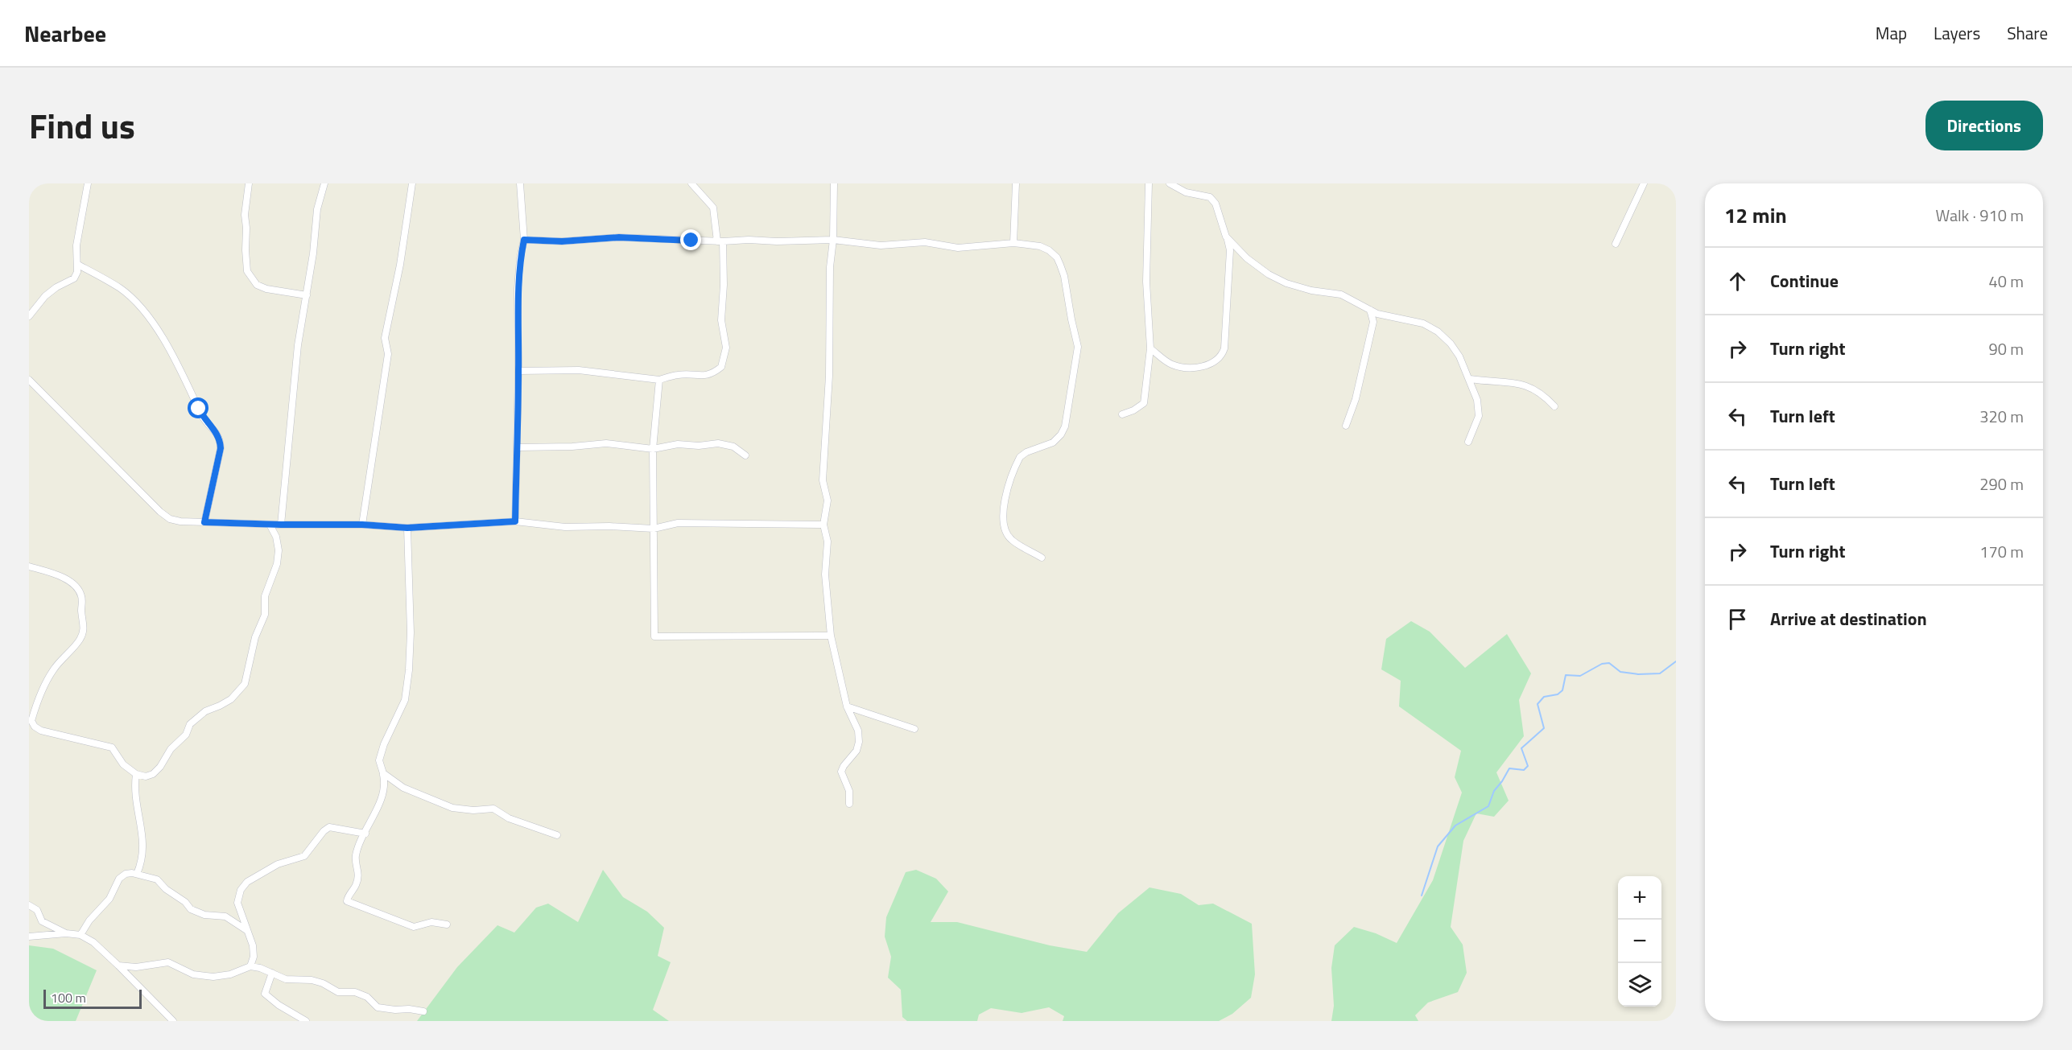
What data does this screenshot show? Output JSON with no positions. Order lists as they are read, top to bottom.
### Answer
{
  "scale_bar": "100 m",
  "page": {
    "header": "Nearbee",
    "nav": ["Map", "Layers", "Share"],
    "title": "Find us",
    "buttons": "Directions",
    "heading": ["12 min", "Walk · 910 m"],
    "list": [
      ["Continue", "40 m"],
      ["Turn right", "90 m"],
      ["Turn left", "320 m"],
      ["Turn left", "290 m"],
      ["Turn right", "170 m"],
      "Arrive at destination"
    ],
    "map_buttons": ["+", "−"],
    "scale": "100 m"
  }
}
